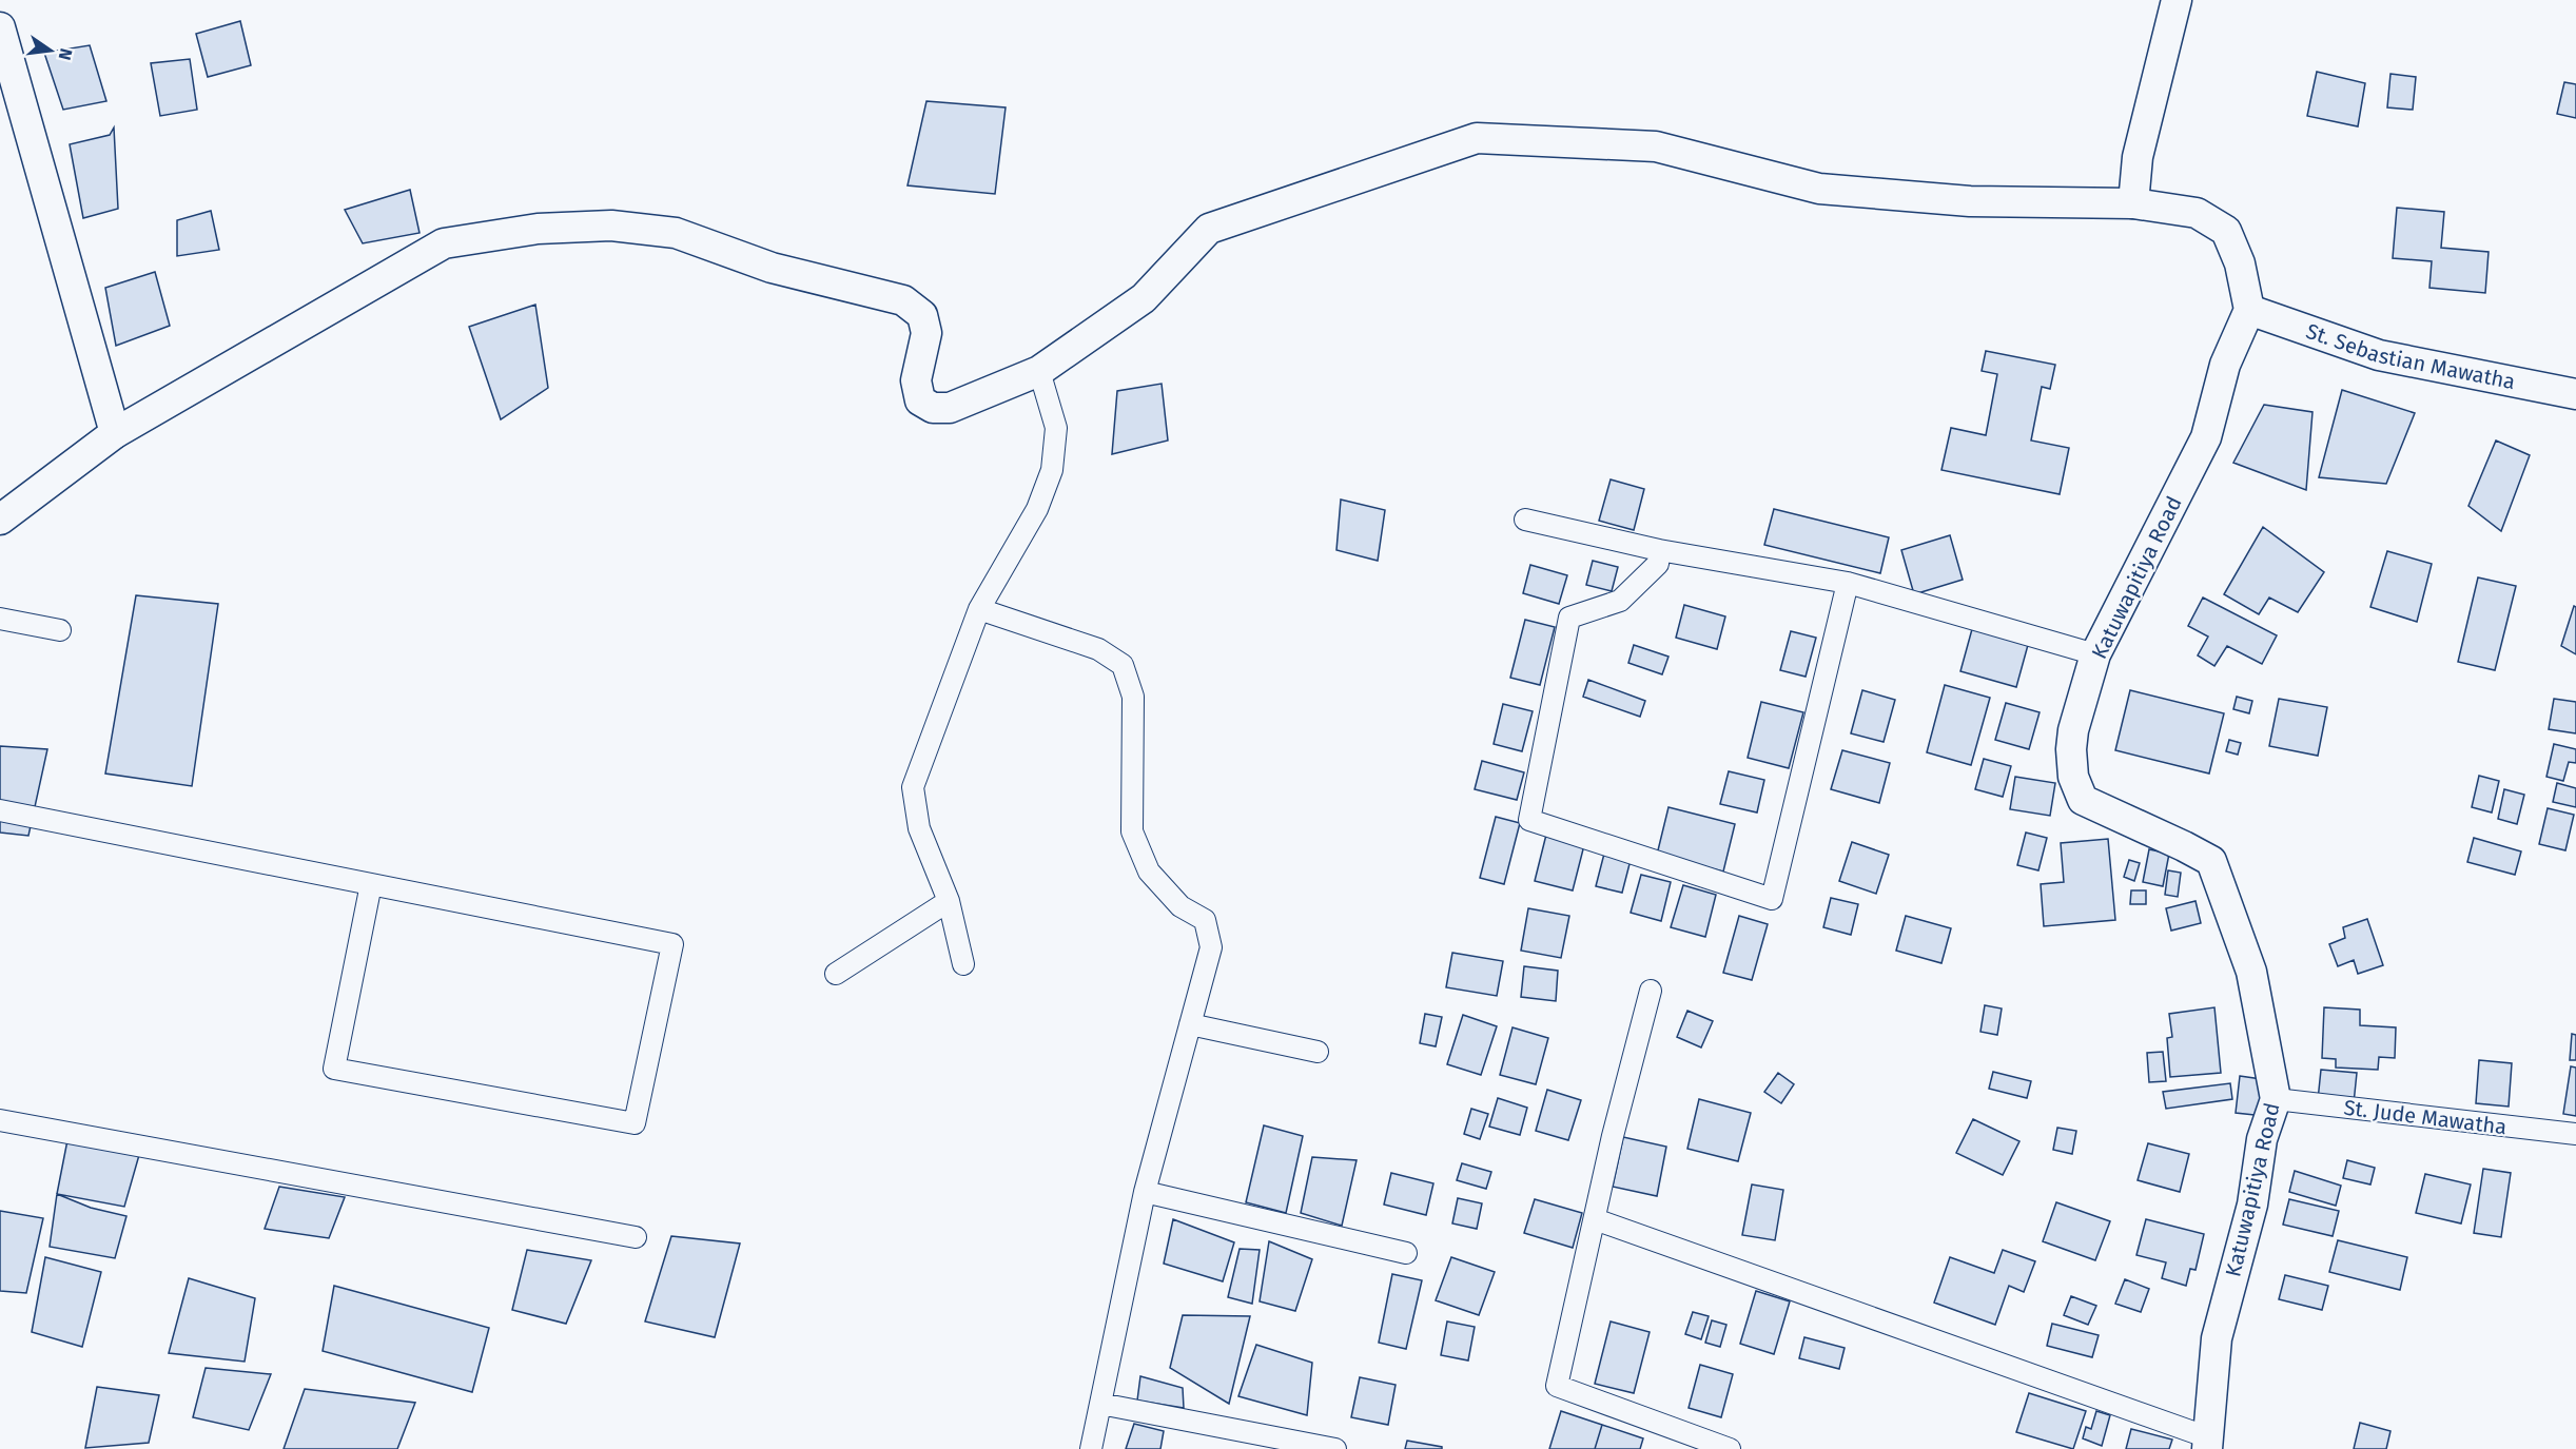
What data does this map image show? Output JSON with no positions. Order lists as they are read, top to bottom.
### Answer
{
  "streets": {
    "street": ["St. Sebastian Mawatha", "Katuwapitiya Road", "St. Jude Mawatha"]
  },
  "crossings": [
    ["St. Sebastian Mawatha", "Katuwapitiya Road"],
    ["Katuwapitiya Road", "St. Jude Mawatha"]
  ],
  "north": "right"
}
